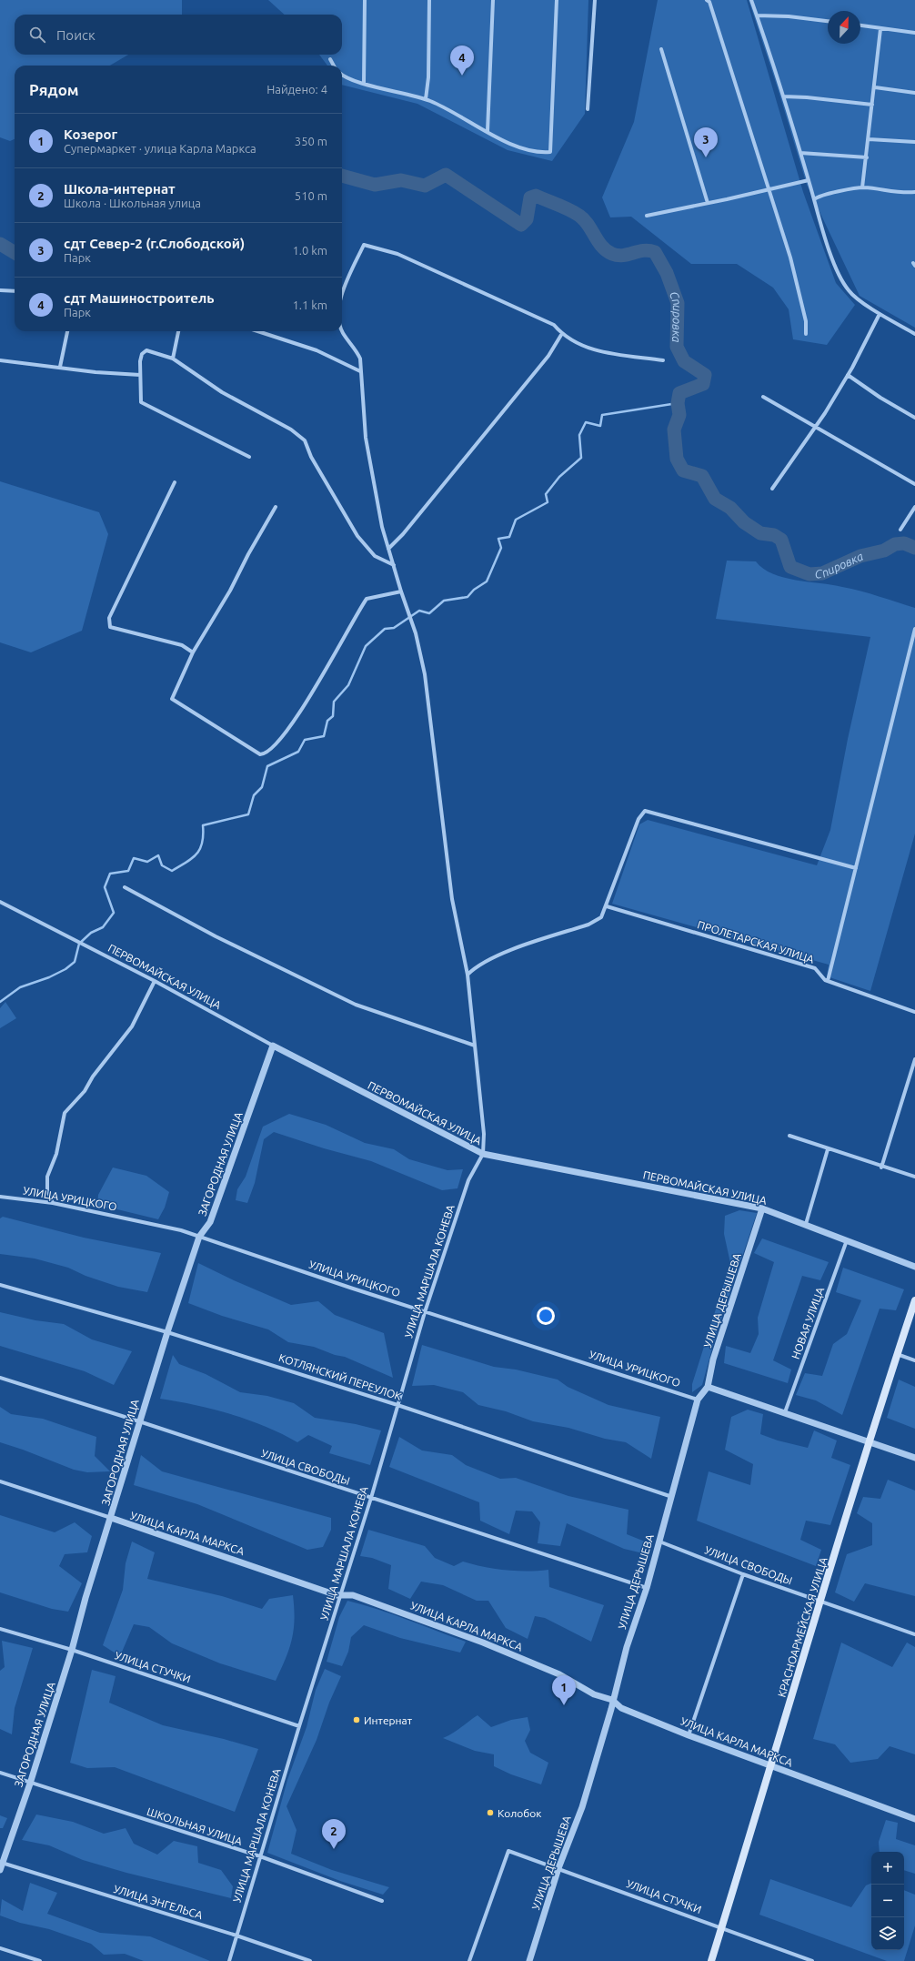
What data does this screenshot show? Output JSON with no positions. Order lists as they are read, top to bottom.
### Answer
{
  "streets": {
    "main road": ["КРАСНОАРМЕЙСКАЯ УЛИЦА"],
    "street": [
      "ПРОЛЕТАРСКАЯ УЛИЦА",
      "ПЕРВОМАЙСКАЯ УЛИЦА",
      "ЗАГОРОДНАЯ УЛИЦА",
      "УЛИЦА УРИЦКОГО",
      "УЛИЦА МАРШАЛА КОНЕВА",
      "УЛИЦА ДЕРЫШЕВА",
      "НОВАЯ УЛИЦА",
      "КОТЛЯНСКИЙ ПЕРЕУЛОК",
      "УЛИЦА СВОБОДЫ",
      "УЛИЦА КАРЛА МАРКСА",
      "УЛИЦА СТУЧКИ",
      "ШКОЛЬНАЯ УЛИЦА",
      "УЛИЦА ЭНГЕЛЬСА"
    ]
  },
  "crossings": [
    ["ПЕРВОМАЙСКАЯ УЛИЦА", "ЗАГОРОДНАЯ УЛИЦА"],
    ["ПЕРВОМАЙСКАЯ УЛИЦА", "УЛИЦА МАРШАЛА КОНЕВА"],
    ["ПЕРВОМАЙСКАЯ УЛИЦА", "УЛИЦА ДЕРЫШЕВА"],
    ["ПЕРВОМАЙСКАЯ УЛИЦА", "НОВАЯ УЛИЦА"],
    ["ЗАГОРОДНАЯ УЛИЦА", "УЛИЦА УРИЦКОГО"],
    ["ЗАГОРОДНАЯ УЛИЦА", "КОТЛЯНСКИЙ ПЕРЕУЛОК"],
    ["ЗАГОРОДНАЯ УЛИЦА", "УЛИЦА СВОБОДЫ"],
    ["ЗАГОРОДНАЯ УЛИЦА", "УЛИЦА КАРЛА МАРКСА"],
    ["ЗАГОРОДНАЯ УЛИЦА", "УЛИЦА СТУЧКИ"],
    ["ЗАГОРОДНАЯ УЛИЦА", "ШКОЛЬНАЯ УЛИЦА"],
    ["ЗАГОРОДНАЯ УЛИЦА", "УЛИЦА ЭНГЕЛЬСА"],
    ["УЛИЦА УРИЦКОГО", "УЛИЦА МАРШАЛА КОНЕВА"],
    ["УЛИЦА УРИЦКОГО", "УЛИЦА ДЕРЫШЕВА"],
    ["УЛИЦА МАРШАЛА КОНЕВА", "КОТЛЯНСКИЙ ПЕРЕУЛОК"],
    ["УЛИЦА МАРШАЛА КОНЕВА", "УЛИЦА СВОБОДЫ"],
    ["УЛИЦА МАРШАЛА КОНЕВА", "УЛИЦА КАРЛА МАРКСА"],
    ["УЛИЦА МАРШАЛА КОНЕВА", "УЛИЦА СТУЧКИ"],
    ["УЛИЦА МАРШАЛА КОНЕВА", "ШКОЛЬНАЯ УЛИЦА"],
    ["УЛИЦА МАРШАЛА КОНЕВА", "УЛИЦА ЭНГЕЛЬСА"],
    ["УЛИЦА ДЕРЫШЕВА", "КОТЛЯНСКИЙ ПЕРЕУЛОК"],
    ["УЛИЦА ДЕРЫШЕВА", "УЛИЦА СВОБОДЫ"],
    ["УЛИЦА ДЕРЫШЕВА", "УЛИЦА КАРЛА МАРКСА"],
    ["УЛИЦА ДЕРЫШЕВА", "УЛИЦА СТУЧКИ"],
    ["УЛИЦА СВОБОДЫ", "КРАСНОАРМЕЙСКАЯ УЛИЦА"],
    ["УЛИЦА КАРЛА МАРКСА", "КРАСНОАРМЕЙСКАЯ УЛИЦА"],
    ["КРАСНОАРМЕЙСКАЯ УЛИЦА", "УЛИЦА СТУЧКИ"]
  ],
  "water": ["Спировка"],
  "places": ["Интернат", "Колобок"],
  "north": "top",
  "page": {
    "search": "Поиск",
    "pins": [
      "4",
      "3",
      "1",
      "2"
    ],
    "heading": ["Рядом", "Найдено: 4"],
    "list": [
      {
        "mark": "1",
        "name": "Козерог",
        "note": "Супермаркет · улица Карла Маркса",
        "value": "350 m"
      },
      {
        "mark": "2",
        "name": "Школа-интернат",
        "note": "Школа · Школьная улица",
        "value": "510 m"
      },
      {
        "mark": "3",
        "name": "сдт Север-2 (г.Слободской)",
        "note": "Парк",
        "value": "1.0 km"
      },
      {
        "mark": "4",
        "name": "сдт Машиностроитель",
        "note": "Парк",
        "value": "1.1 km"
      }
    ],
    "map_buttons": ["+", "−"]
  }
}
